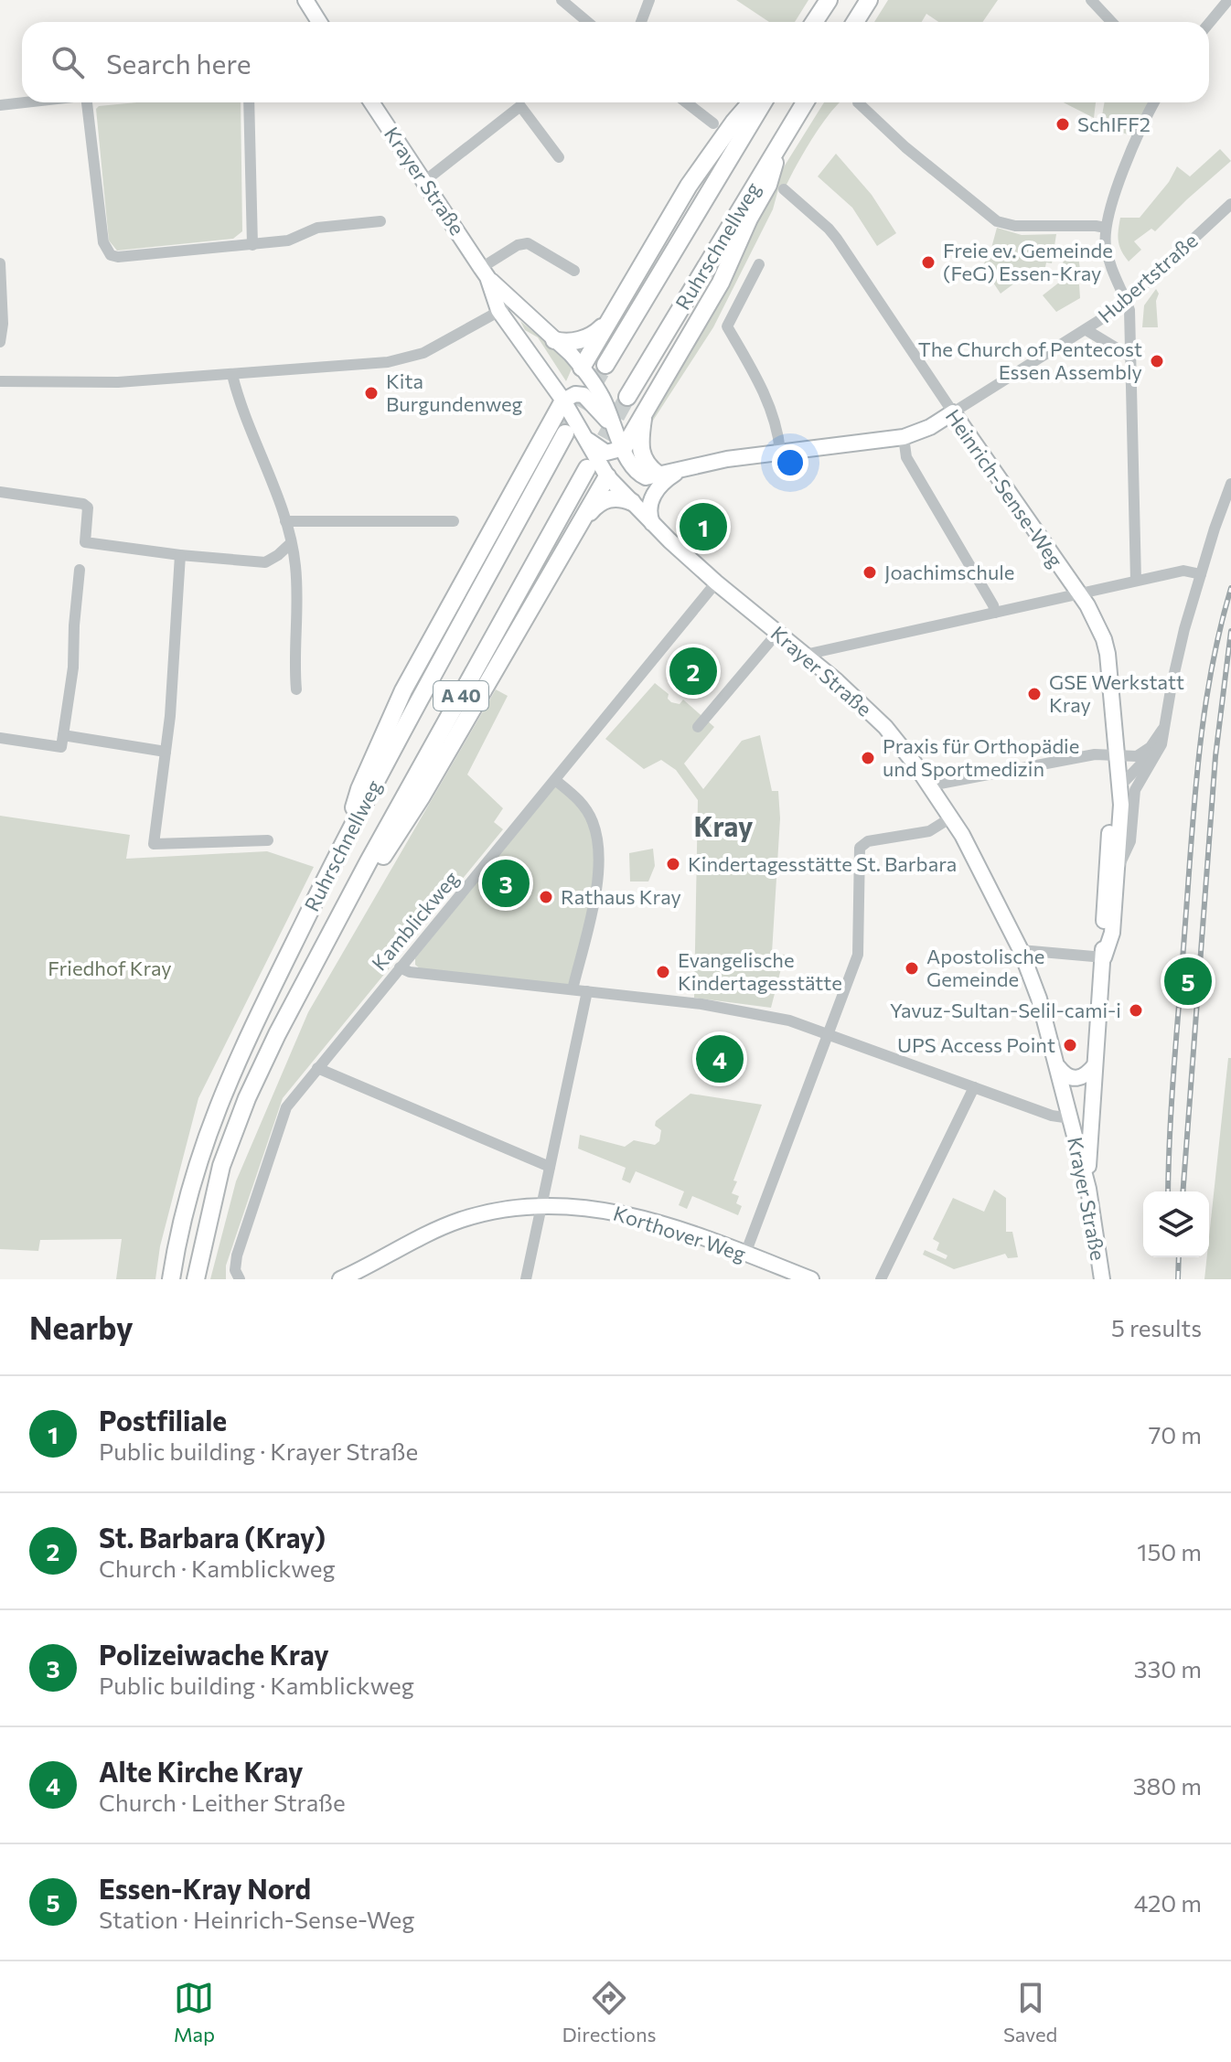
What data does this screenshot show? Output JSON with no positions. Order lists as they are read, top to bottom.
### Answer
{
  "streets": {
    "highway": ["Ruhrschnellweg", "A 40"],
    "main road": [
      "Krayer Straße",
      "Hubertstraße",
      "Heinrich-Sense-Weg",
      "Korthover Weg"
    ],
    "street": ["Kamblickweg"]
  },
  "crossings": [
    ["Krayer Straße", "Heinrich-Sense-Weg"],
    ["Krayer Straße", "Kamblickweg"],
    ["Hubertstraße", "Heinrich-Sense-Weg"]
  ],
  "districts": ["Kray"],
  "parks": ["Friedhof Kray"],
  "places": [
    "SchIFF2",
    "Freie ev. Gemeinde (FeG) Essen-Kray",
    "The Church of Pentecost Essen Assembly",
    "Kita Burgundenweg",
    "Joachimschule",
    "GSE Werkstatt Kray",
    "Praxis für Orthopädie und Sportmedizin",
    "Kindertagesstätte St. Barbara",
    "Rathaus Kray",
    "Apostolische Gemeinde",
    "Evangelische Kindertagesstätte",
    "Yavuz-Sultan-Selil-cami-i",
    "UPS Access Point"
  ],
  "page": {
    "search": "Search here",
    "pins": [
      "1",
      "2",
      "3",
      "5",
      "4"
    ],
    "heading": ["Nearby", "5 results"],
    "list": [
      {
        "mark": "1",
        "name": "Postfiliale",
        "note": "Public building · Krayer Straße",
        "value": "70 m"
      },
      {
        "mark": "2",
        "name": "St. Barbara (Kray)",
        "note": "Church · Kamblickweg",
        "value": "150 m"
      },
      {
        "mark": "3",
        "name": "Polizeiwache Kray",
        "note": "Public building · Kamblickweg",
        "value": "330 m"
      },
      {
        "mark": "4",
        "name": "Alte Kirche Kray",
        "note": "Church · Leither Straße",
        "value": "380 m"
      },
      {
        "mark": "5",
        "name": "Essen-Kray Nord",
        "note": "Station · Heinrich-Sense-Weg",
        "value": "420 m"
      }
    ],
    "nav": ["Map", "Directions", "Saved"]
  }
}
